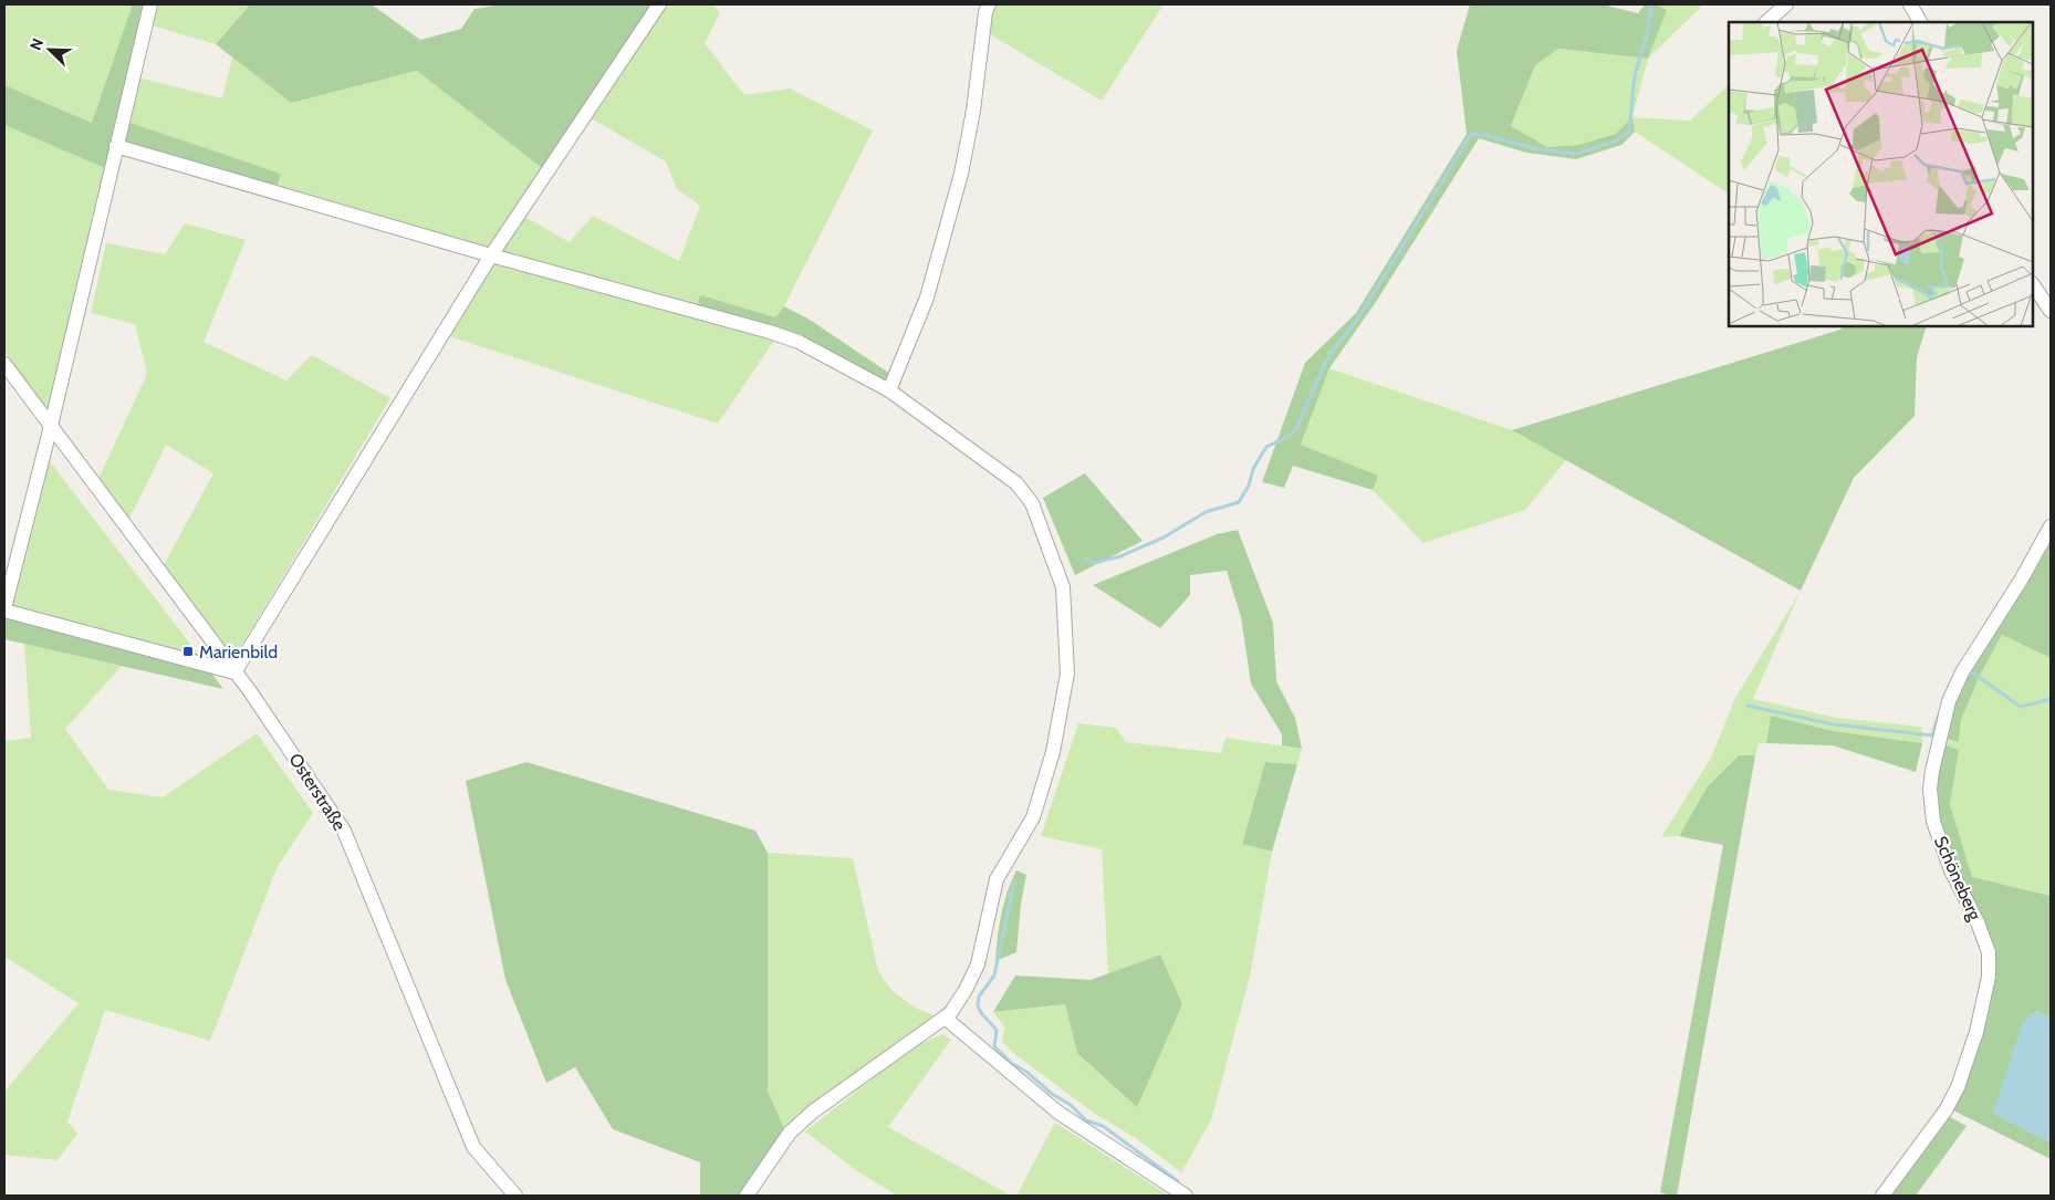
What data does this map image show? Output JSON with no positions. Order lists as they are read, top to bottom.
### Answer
{
  "streets": {
    "street": ["Osterstraße", "Schöneberg"]
  },
  "places": {
    "transit": ["Marienbild"]
  },
  "north": "top left"
}
